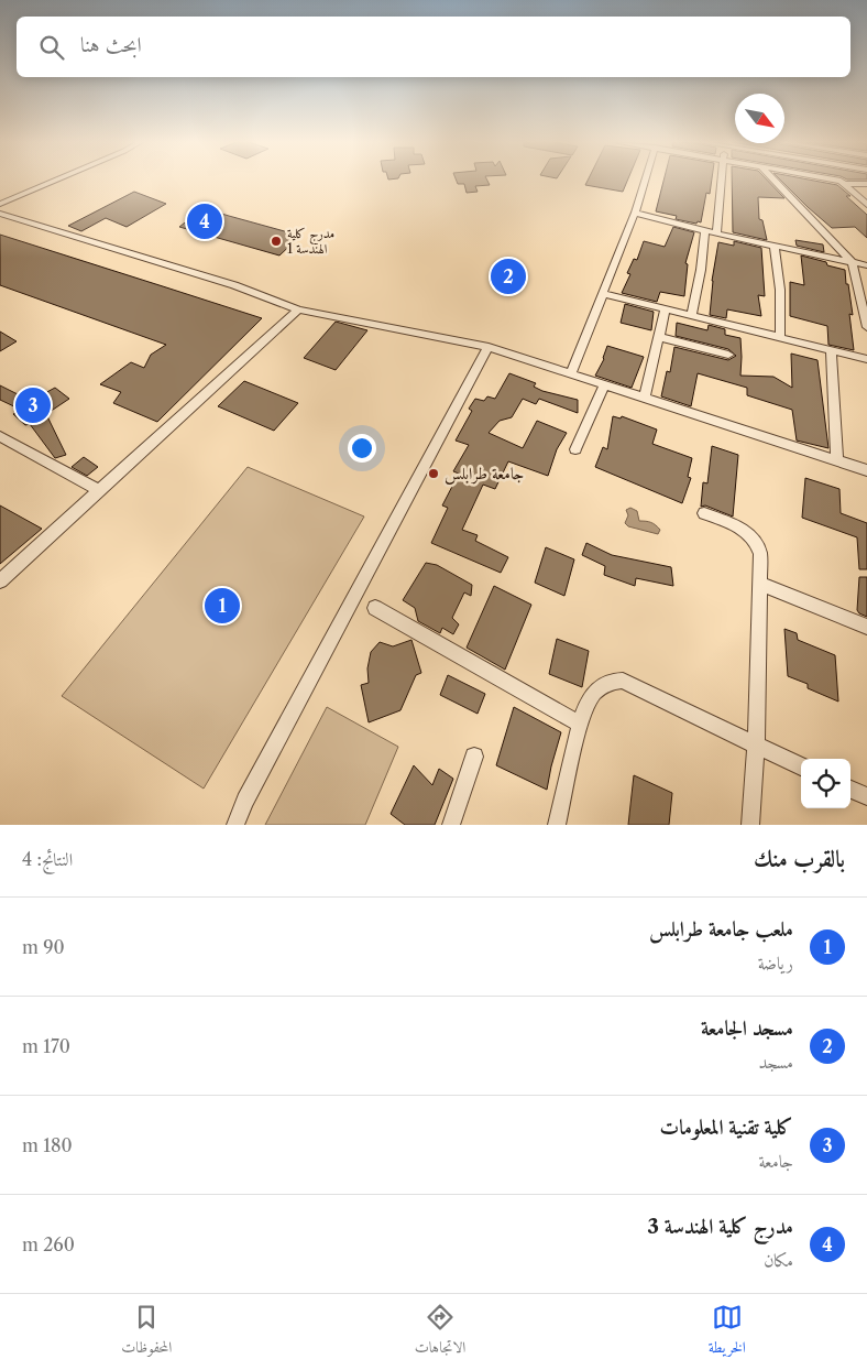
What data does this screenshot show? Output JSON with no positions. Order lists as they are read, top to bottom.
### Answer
{
  "places": ["مدرج كلية الهندسة 1", "جامعة طرابلس"],
  "north": "bottom right",
  "page": {
    "search": "ابحث هنا",
    "pins": [
      "4",
      "2",
      "3",
      "1"
    ],
    "heading": ["بالقرب منك", "النتائج: 4"],
    "list": [
      {
        "mark": "1",
        "name": "ملعب جامعة طرابلس",
        "note": "رياضة",
        "value": "90 m"
      },
      {
        "mark": "2",
        "name": "مسجد الجامعة",
        "note": "مسجد",
        "value": "170 m"
      },
      {
        "mark": "3",
        "name": "كلية تقنية المعلومات",
        "note": "جامعة",
        "value": "180 m"
      },
      {
        "mark": "4",
        "name": "مدرج كلية الهندسة 3",
        "note": "مكان",
        "value": "260 m"
      }
    ],
    "nav": ["الخريطة", "الاتجاهات", "المحفوظات"]
  }
}
